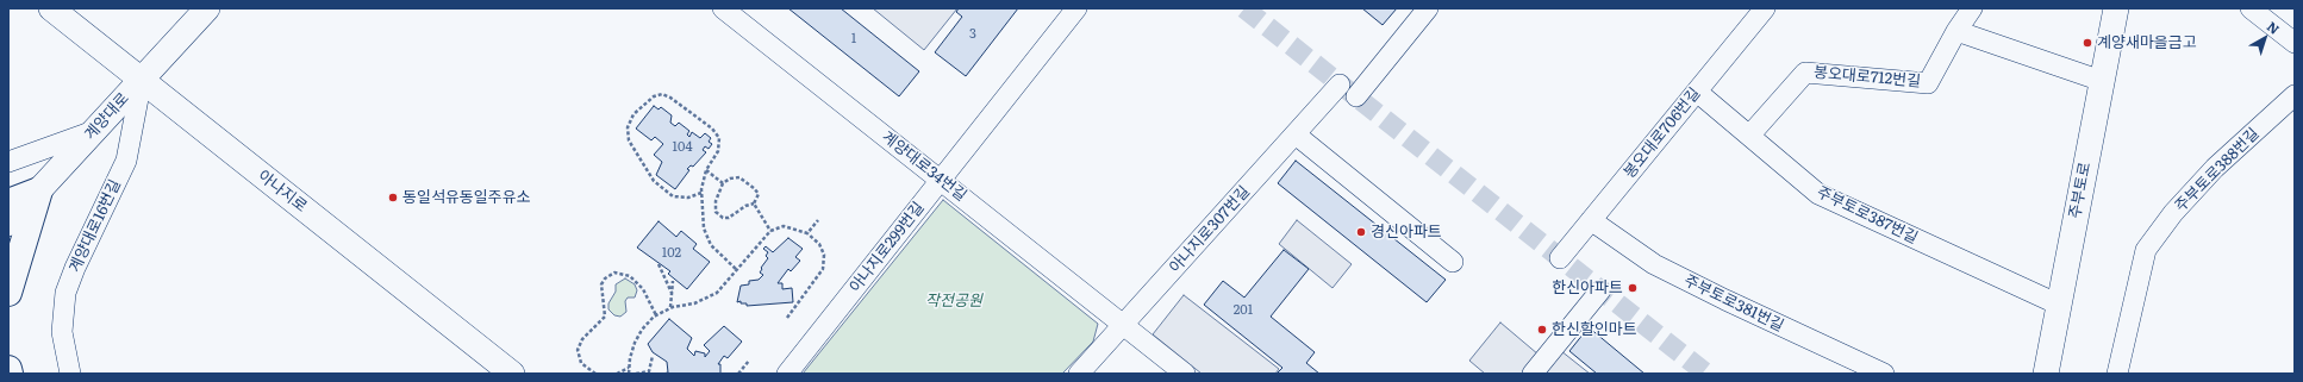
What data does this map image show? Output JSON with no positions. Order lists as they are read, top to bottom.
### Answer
{
  "streets": {
    "main road": ["계양대로", "주부토로", "아나지로"],
    "street": [
      "봉오대로712번길",
      "봉오대로706번길",
      "계양대로34번길",
      "주부토로388번길",
      "주부토로387번길",
      "계양대로16번길",
      "아나지로307번길",
      "아나지로299번길",
      "주부토로381번길"
    ]
  },
  "crossings": [
    ["봉오대로712번길", "주부토로387번길"],
    ["계양대로", "아나지로"],
    ["계양대로", "계양대로16번길"],
    ["봉오대로706번길", "주부토로387번길"],
    ["봉오대로706번길", "주부토로381번길"],
    ["계양대로34번길", "아나지로307번길"],
    ["계양대로34번길", "아나지로299번길"],
    ["주부토로", "주부토로387번길"],
    ["아나지로", "계양대로16번길"]
  ],
  "parks": ["작전공원"],
  "places": [
    "계양새마을금고",
    "동일석유동일주유소",
    "경신아파트",
    "한신아파트",
    "한신할인마트"
  ],
  "house_numbers": [
    "3",
    "1",
    "104",
    "102",
    "201"
  ],
  "north": "top right"
}
